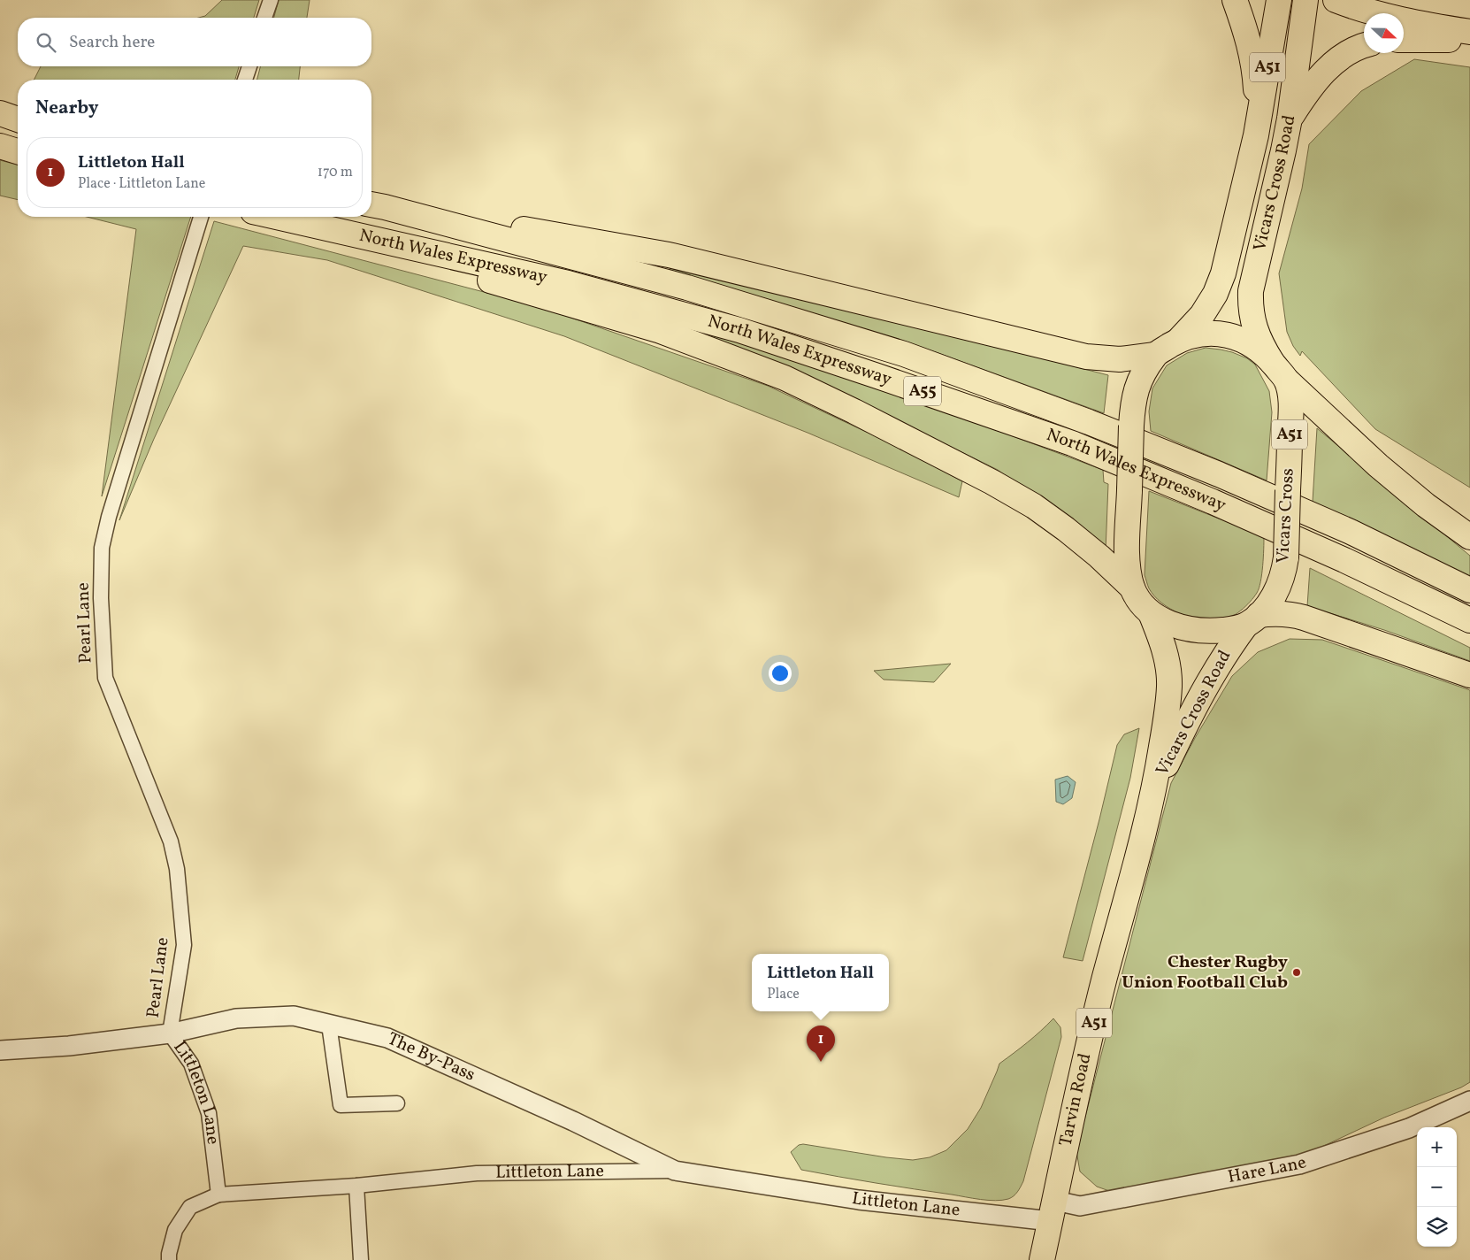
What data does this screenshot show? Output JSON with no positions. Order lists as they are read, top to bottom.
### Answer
{
  "streets": {
    "highway": [
      "A51",
      "Vicars Cross Road",
      "North Wales Expressway",
      "A55",
      "Vicars Cross",
      "Tarvin Road"
    ],
    "street": [
      "Pearl Lane",
      "The By-Pass",
      "Littleton Lane",
      "Hare Lane"
    ]
  },
  "crossings": [
    ["A51", "Vicars Cross Road"],
    ["A51", "Vicars Cross"],
    ["Vicars Cross Road", "Vicars Cross"],
    ["Vicars Cross Road", "Tarvin Road"],
    ["Pearl Lane", "The By-Pass"],
    ["Pearl Lane", "Littleton Lane"],
    ["The By-Pass", "Littleton Lane"],
    ["Littleton Lane", "Tarvin Road"],
    ["Littleton Lane", "Hare Lane"],
    ["Tarvin Road", "Hare Lane"]
  ],
  "places": ["Chester Rugby Union Football Club"],
  "north": "right",
  "page": {
    "search": "Search here",
    "heading": "Nearby",
    "list": [
      {
        "mark": "1",
        "name": "Littleton Hall",
        "note": "Place · Littleton Lane",
        "value": "170 m"
      }
    ],
    "popup": ["Littleton Hall", "Place"],
    "pins": "1",
    "map_buttons": ["+", "−"]
  }
}
